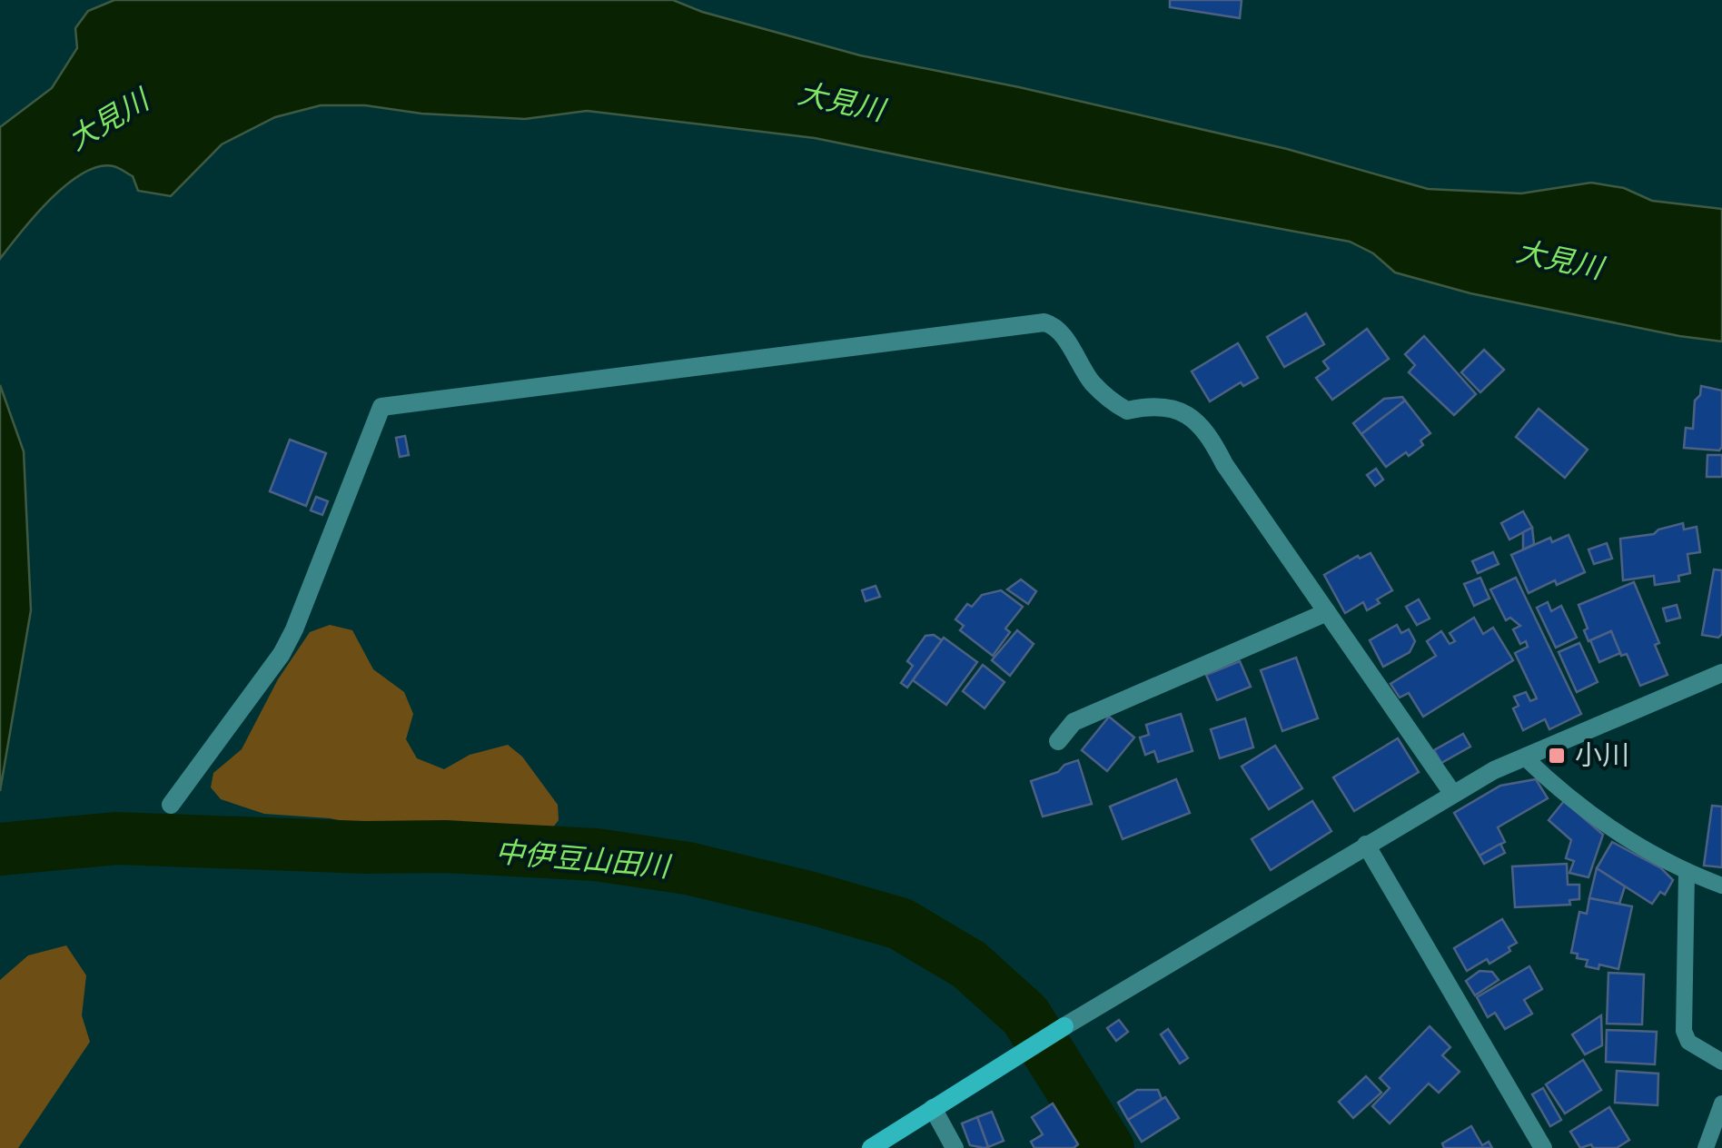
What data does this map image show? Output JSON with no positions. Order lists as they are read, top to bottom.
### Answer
{
  "water": ["大見川", "中伊豆山田川"],
  "places": {
    "transit": ["小川"]
  }
}
